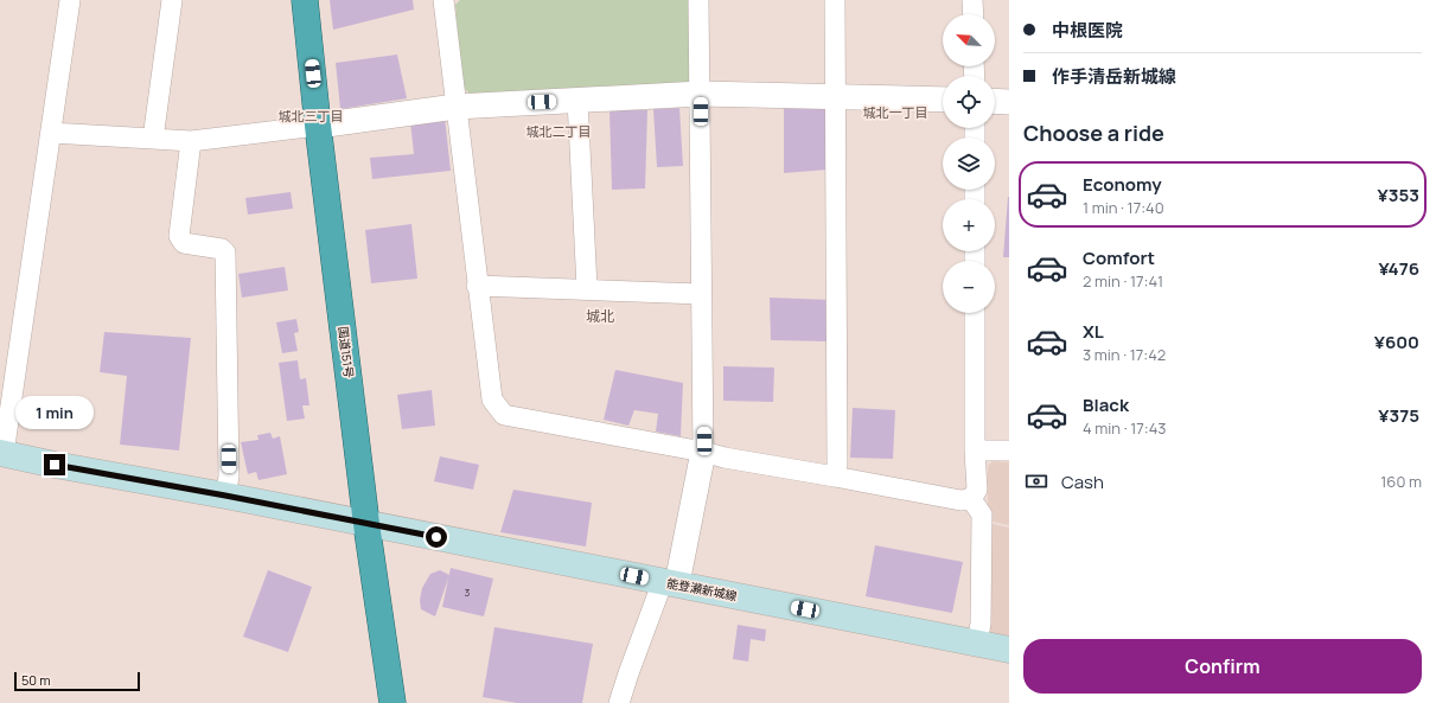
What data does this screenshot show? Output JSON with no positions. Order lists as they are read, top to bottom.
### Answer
{
  "streets": {
    "highway": ["国道151号"],
    "main road": ["能登瀬新城線"]
  },
  "crossings": [
    ["国道151号", "能登瀬新城線"]
  ],
  "districts": [
    "城北一丁目",
    "城北三丁目",
    "城北二丁目",
    "城北"
  ],
  "house_numbers": ["3"],
  "scale_bar": "50 m",
  "north": "top left",
  "page": {
    "banner": ["中根医院", "作手清岳新城線"],
    "map_buttons": ["+", "−"],
    "heading": "Choose a ride",
    "list": [
      {
        "name": "Economy",
        "note": "1 min · 17:40",
        "value": "¥353"
      },
      {
        "name": "Comfort",
        "note": "2 min · 17:41",
        "value": "¥476"
      },
      {
        "name": "XL",
        "note": "3 min · 17:42",
        "value": "¥600"
      },
      {
        "name": "Black",
        "note": "4 min · 17:43",
        "value": "¥375"
      }
    ],
    "bubble": "1 min",
    "pay": ["Cash", "160 m"],
    "buttons": "Confirm",
    "scale": "50 m"
  }
}
